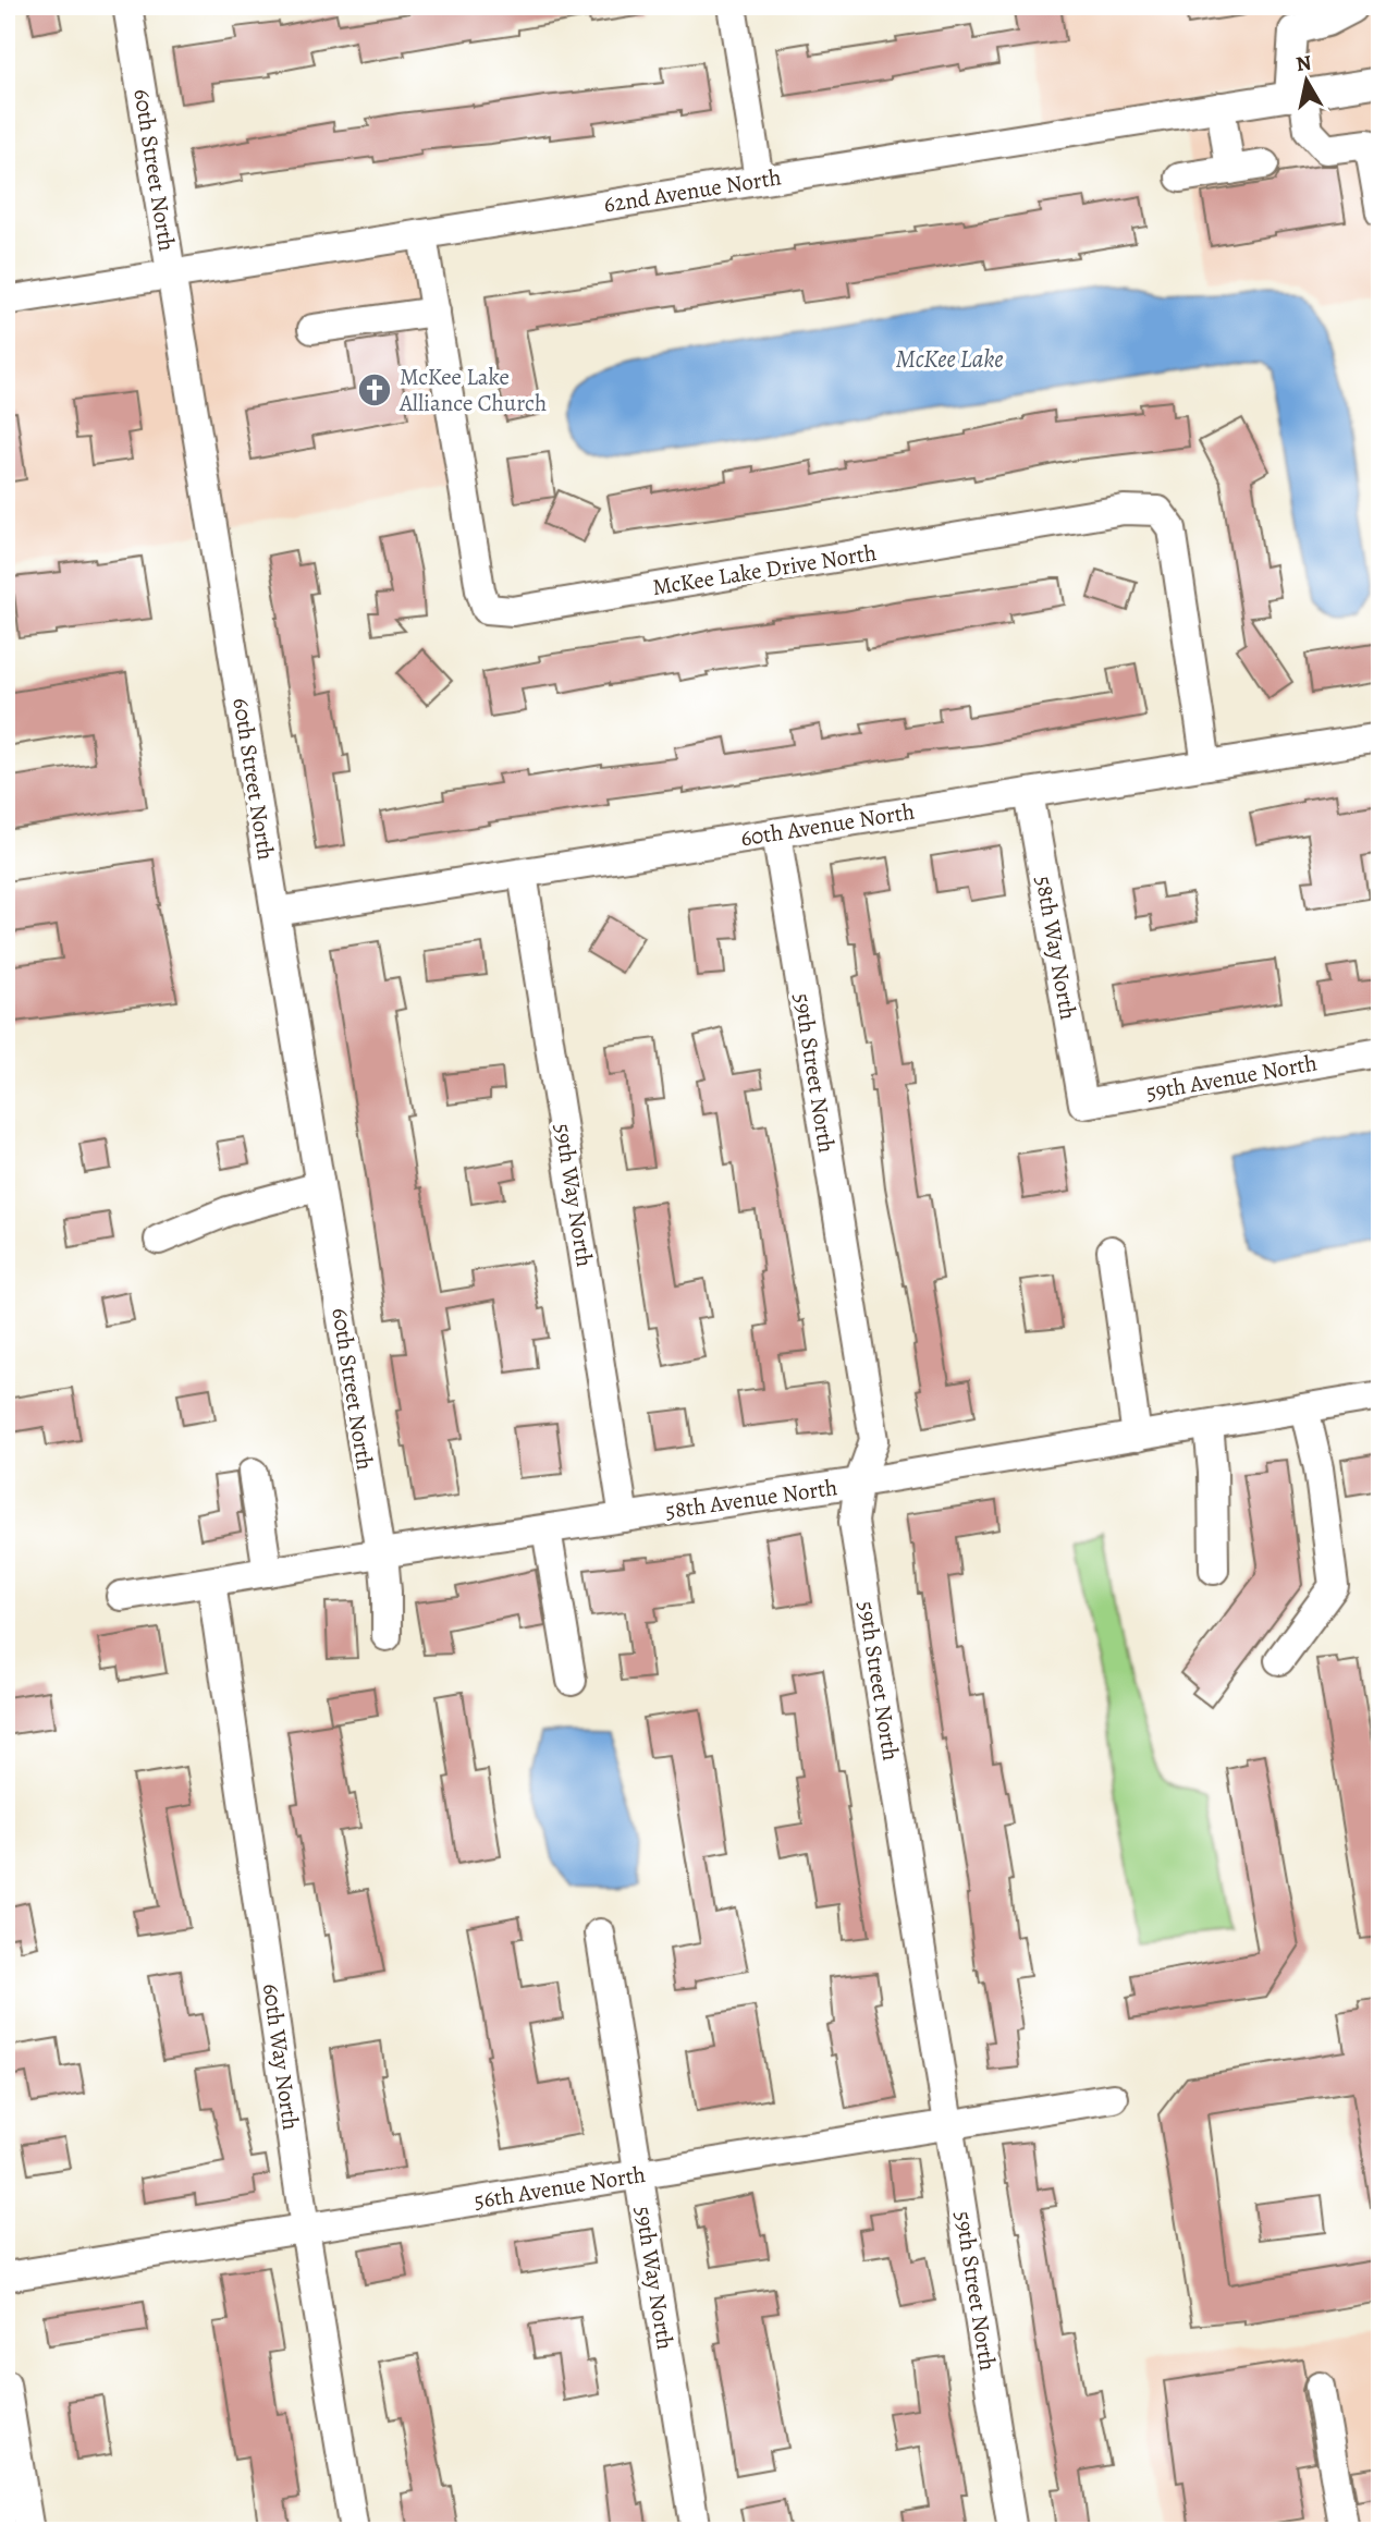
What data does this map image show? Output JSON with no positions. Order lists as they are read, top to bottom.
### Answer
{
  "streets": {
    "street": [
      "60th Street North",
      "62nd Avenue North",
      "McKee Lake Drive North",
      "60th Avenue North",
      "58th Way North",
      "59th Street North",
      "59th Avenue North",
      "59th Way North",
      "58th Avenue North",
      "60th Way North",
      "56th Avenue North"
    ]
  },
  "crossings": [
    ["60th Street North", "62nd Avenue North"],
    ["60th Street North", "60th Avenue North"],
    ["60th Street North", "58th Avenue North"],
    ["62nd Avenue North", "McKee Lake Drive North"],
    ["McKee Lake Drive North", "60th Avenue North"],
    ["60th Avenue North", "58th Way North"],
    ["60th Avenue North", "59th Street North"],
    ["60th Avenue North", "59th Way North"],
    ["58th Way North", "59th Avenue North"],
    ["59th Street North", "58th Avenue North"],
    ["59th Street North", "56th Avenue North"],
    ["59th Way North", "58th Avenue North"],
    ["59th Way North", "56th Avenue North"],
    ["58th Avenue North", "60th Way North"],
    ["60th Way North", "56th Avenue North"]
  ],
  "water": ["McKee Lake"],
  "places": {
    "church": ["McKee Lake Alliance Church"]
  },
  "north": "top"
}
